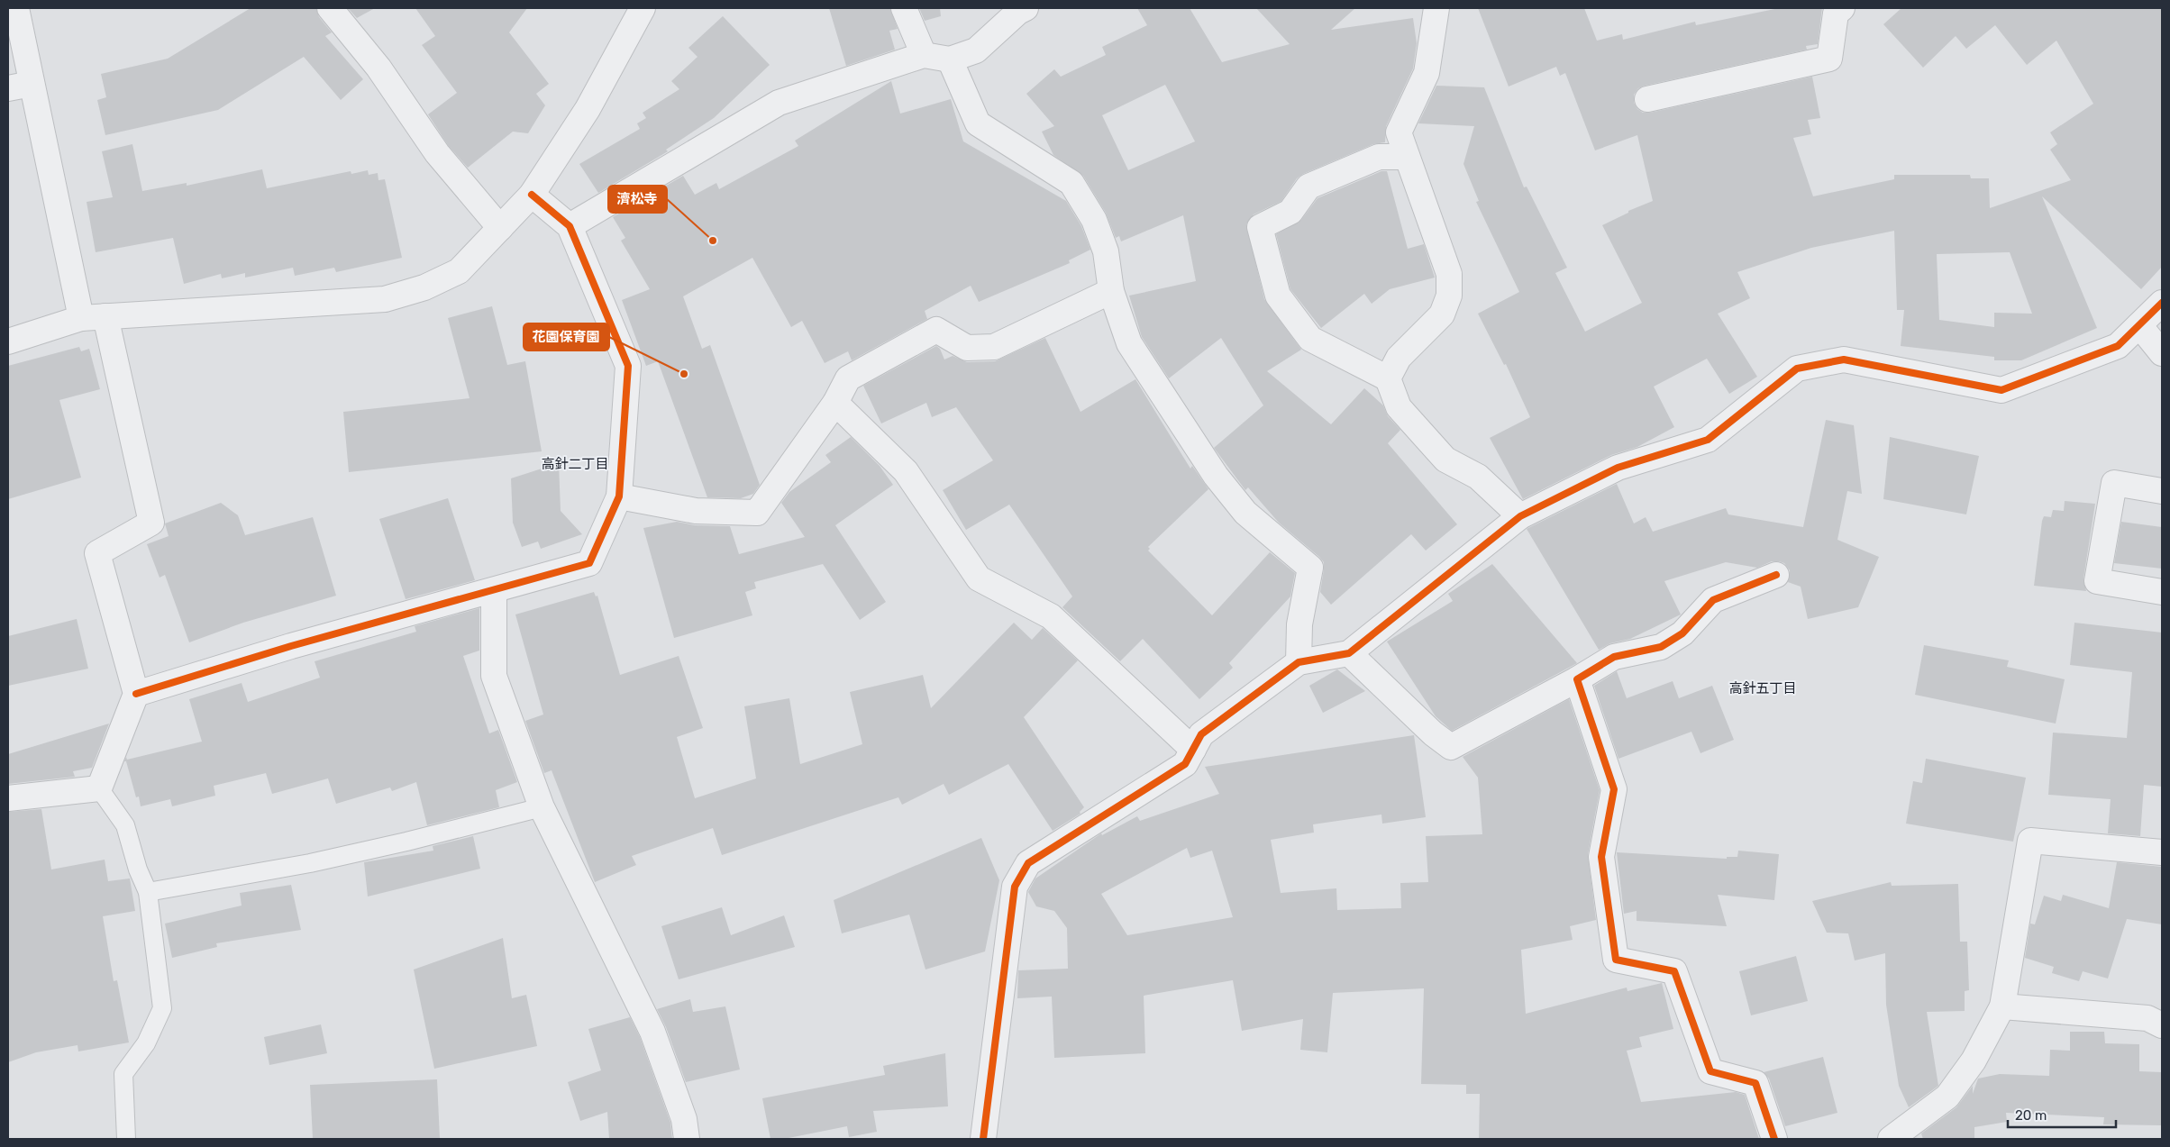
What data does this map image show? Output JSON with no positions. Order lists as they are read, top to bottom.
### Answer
{
  "districts": ["高針二丁目", "高針五丁目"],
  "places": ["濟松寺", "花園保育園"],
  "scale_bar": "20 m"
}
